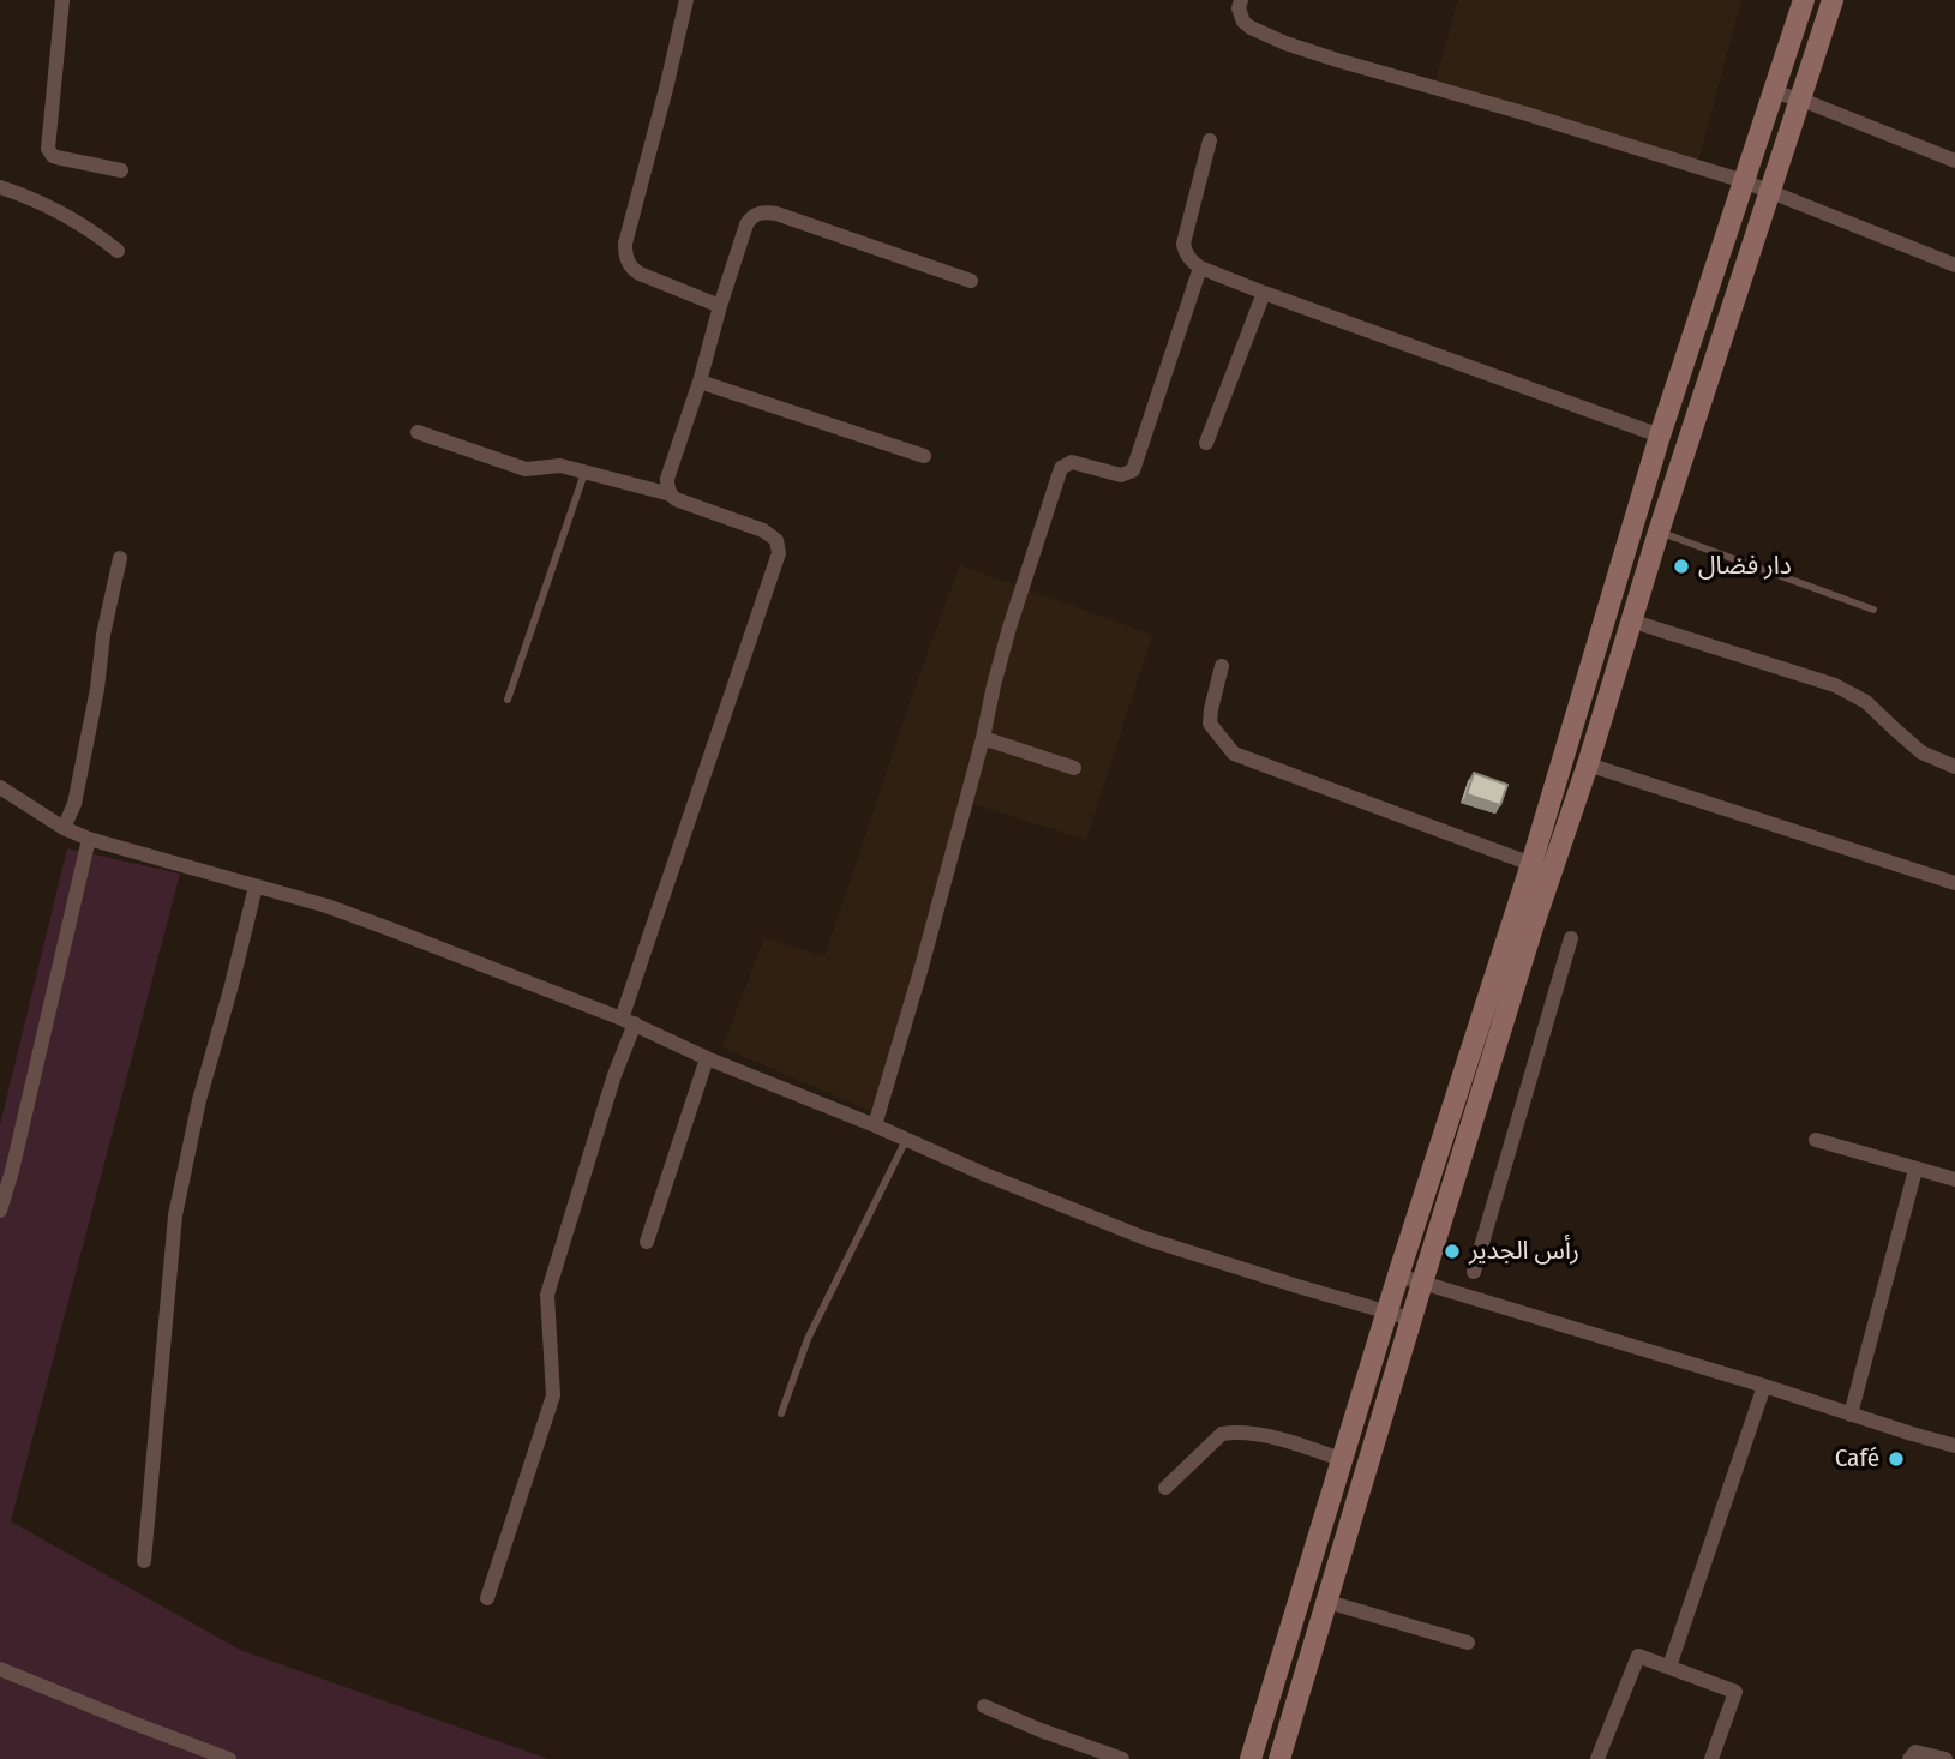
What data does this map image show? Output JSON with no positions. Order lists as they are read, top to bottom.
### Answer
{
  "places": ["دار فضال", "رأس الجدير", "Café"]
}
